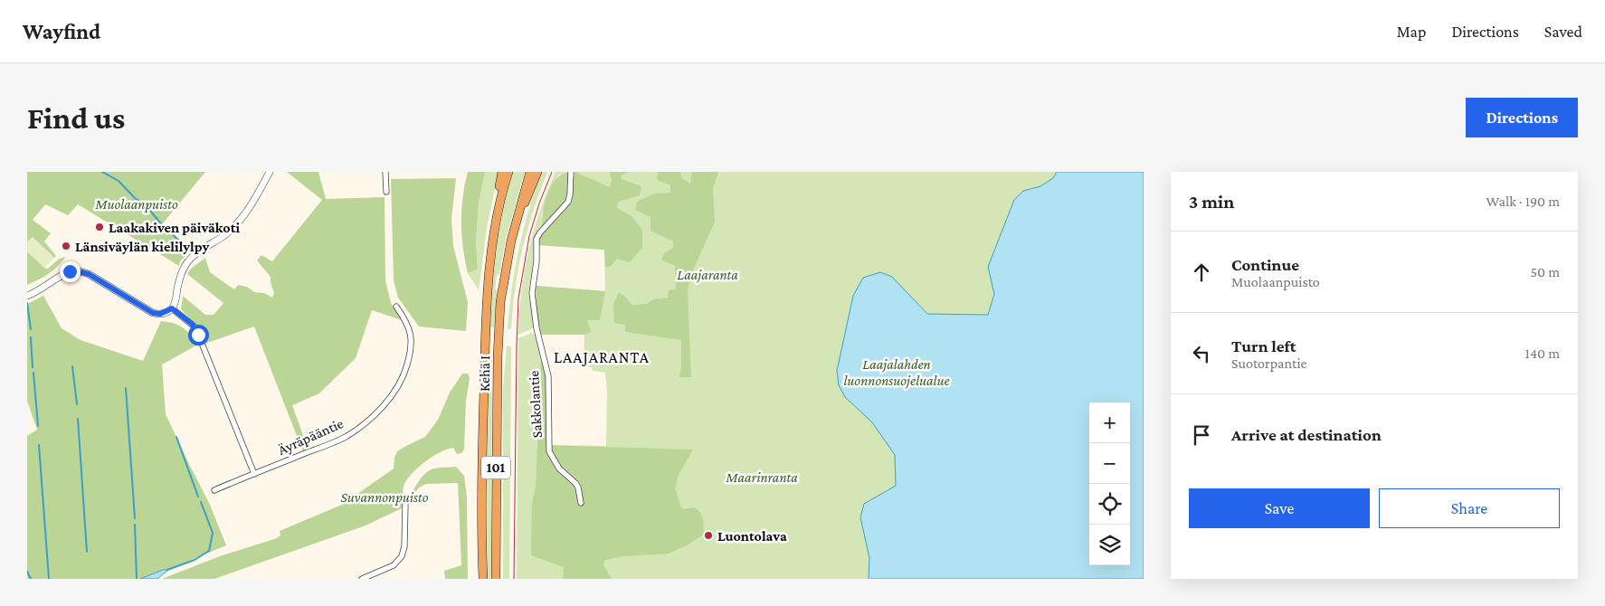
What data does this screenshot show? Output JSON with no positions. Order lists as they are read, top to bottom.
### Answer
{
  "streets": {
    "highway": ["Kehä I", "101"],
    "street": ["Sakkolantie", "Äyräpääntie"]
  },
  "districts": ["LAAJARANTA"],
  "parks": [
    "Muolaanpuisto",
    "Laajaranta",
    "Laajalahden luonnonsuojelualue",
    "Maarinranta",
    "Suvannonpuisto"
  ],
  "places": ["Laakakiven päiväkoti", "Länsiväylän kielilylpy", "Luontolava"],
  "page": {
    "header": "Wayfind",
    "nav": ["Map", "Directions", "Saved"],
    "buttons": [
      "Directions",
      ["Save", "Share"]
    ],
    "title": "Find us",
    "heading": ["3 min", "Walk · 190 m"],
    "list": [
      ["Continue", "Muolaanpuisto", "50 m"],
      ["Turn left", "Suotorpantie", "140 m"],
      "Arrive at destination"
    ],
    "map_buttons": ["+", "−"]
  }
}
